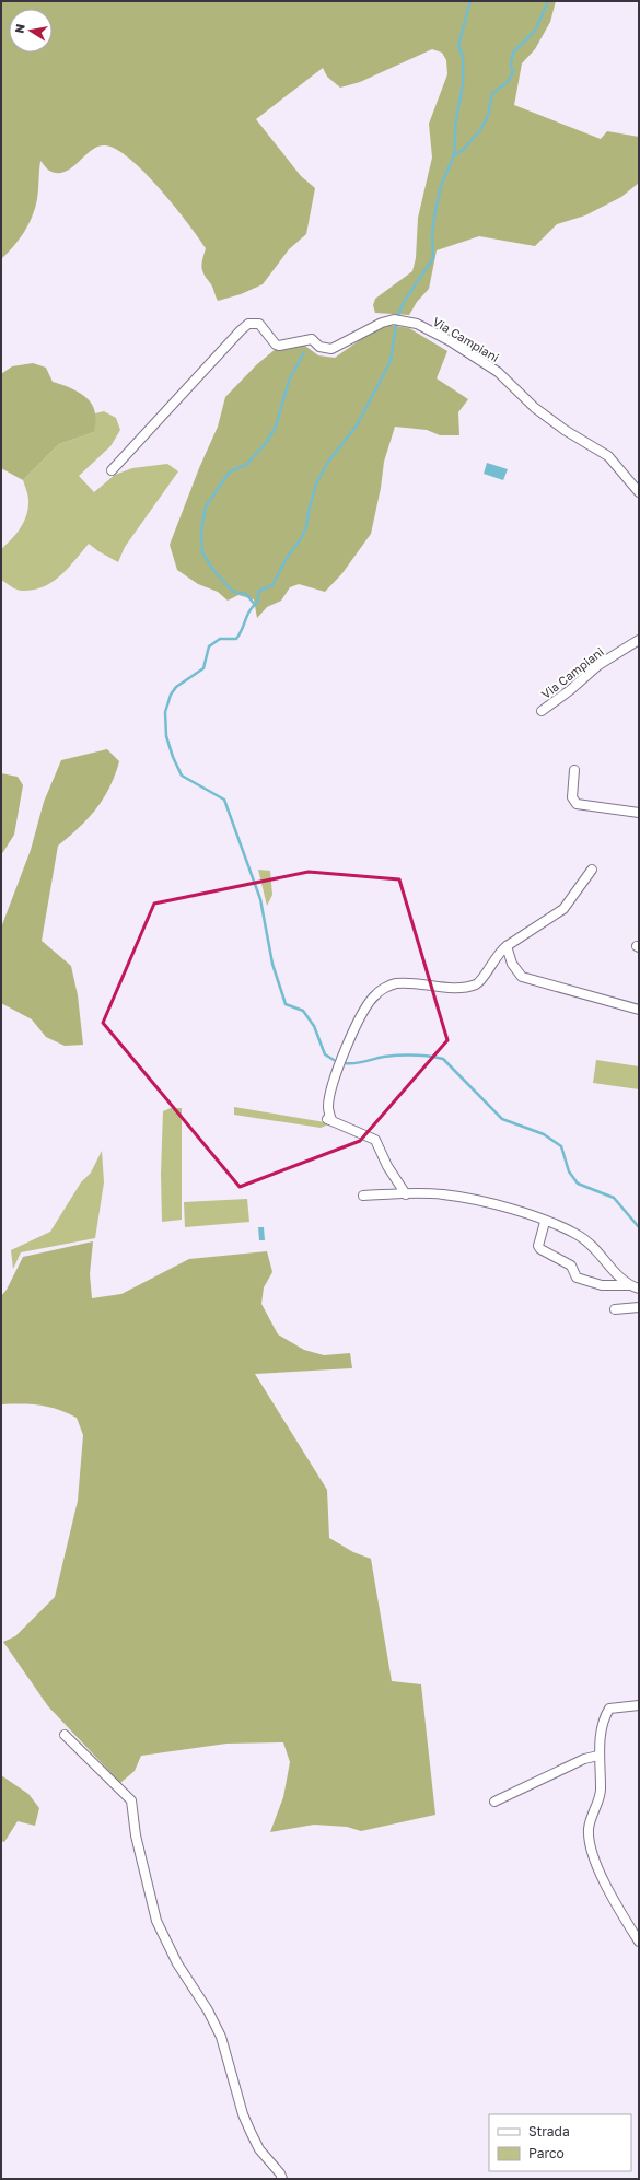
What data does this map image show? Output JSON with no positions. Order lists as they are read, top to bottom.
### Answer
{
  "streets": {
    "street": ["Via Campiani"]
  },
  "legend": ["Strada", "Parco"],
  "north": "left"
}
